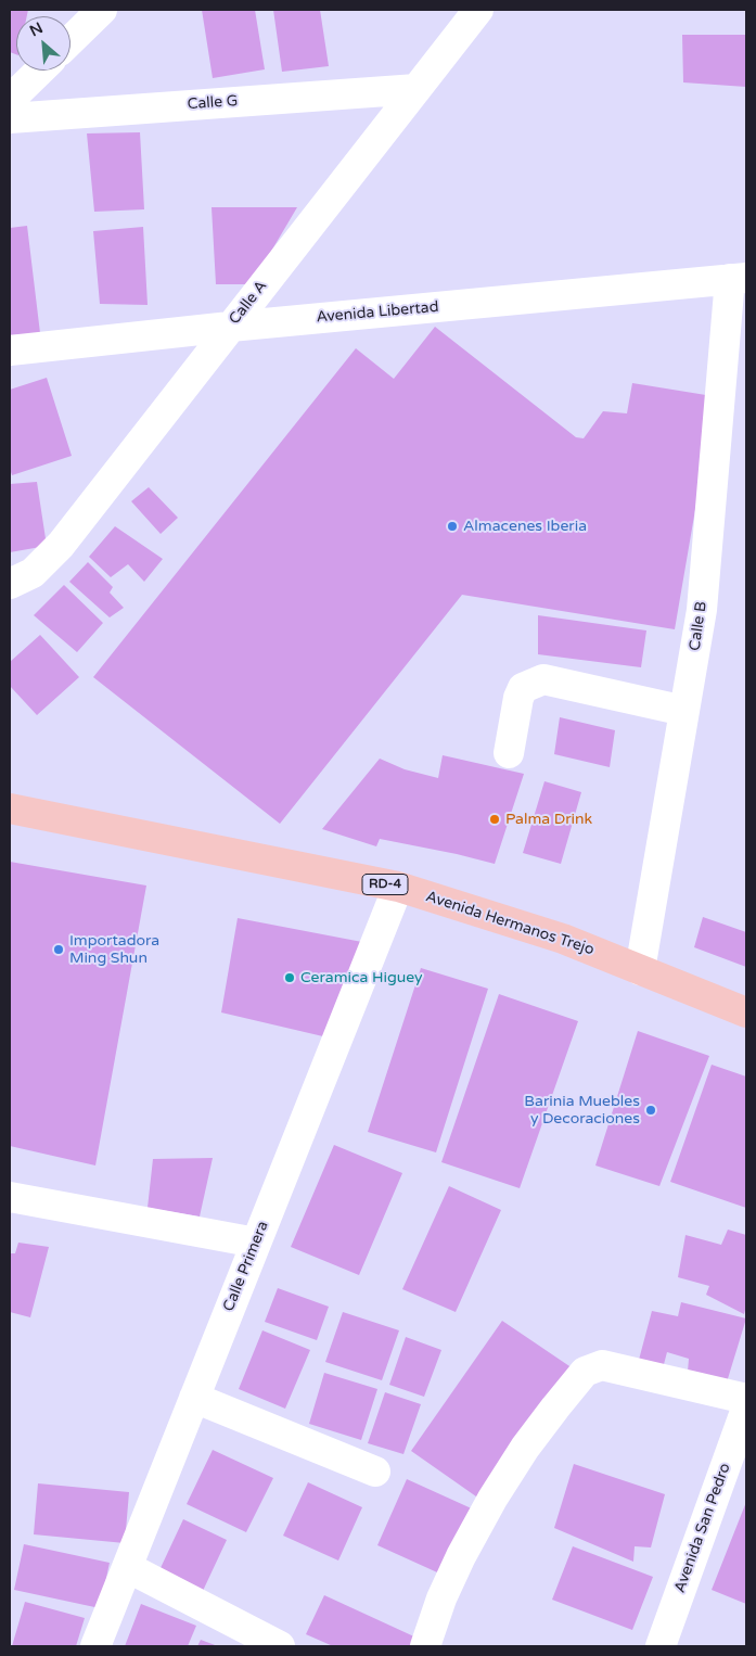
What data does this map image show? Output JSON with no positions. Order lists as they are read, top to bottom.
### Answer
{
  "streets": {
    "main road": ["RD-4", "Avenida Hermanos Trejo"],
    "street": [
      "Calle G",
      "Calle A",
      "Avenida Libertad",
      "Calle B",
      "Calle Primera",
      "Avenida San Pedro"
    ]
  },
  "crossings": [
    ["Calle G", "Calle A"],
    ["Calle A", "Avenida Libertad"],
    ["Avenida Libertad", "Calle B"],
    ["Calle B", "Avenida Hermanos Trejo"],
    ["Avenida Hermanos Trejo", "Calle Primera"]
  ],
  "places": [
    "Almacenes Iberia",
    "Palma Drink",
    "Importadora Ming Shun",
    "Ceramica Higuey",
    "Barinia Muebles y Decoraciones"
  ],
  "north": "top left"
}
